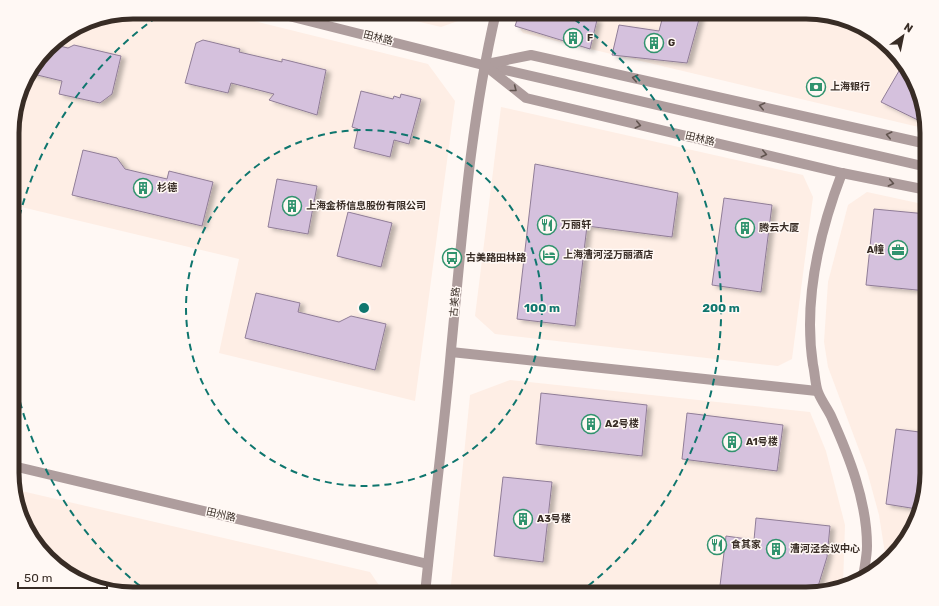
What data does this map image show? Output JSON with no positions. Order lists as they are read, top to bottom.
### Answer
{
  "streets": {
    "street": ["田林路", "古美路", "田州路"]
  },
  "crossings": [
    ["田林路", "古美路"],
    ["古美路", "田州路"]
  ],
  "places": {
    "building": [
      "F",
      "G",
      "杉德",
      "上海金桥信息股份有限公司",
      "腾云大厦",
      "A2号楼",
      "A1号楼",
      "A3号楼",
      "漕河泾会议中心"
    ],
    "bank": ["上海银行"],
    "restaurant": ["万丽轩", "食其家"],
    "office": ["A幢"],
    "hotel": ["上海漕河泾万丽酒店"],
    "bus stop": ["古美路田林路"]
  },
  "scale_bar": "50 m",
  "north": "top right",
  "rings": ["100 m", "200 m"]
}
